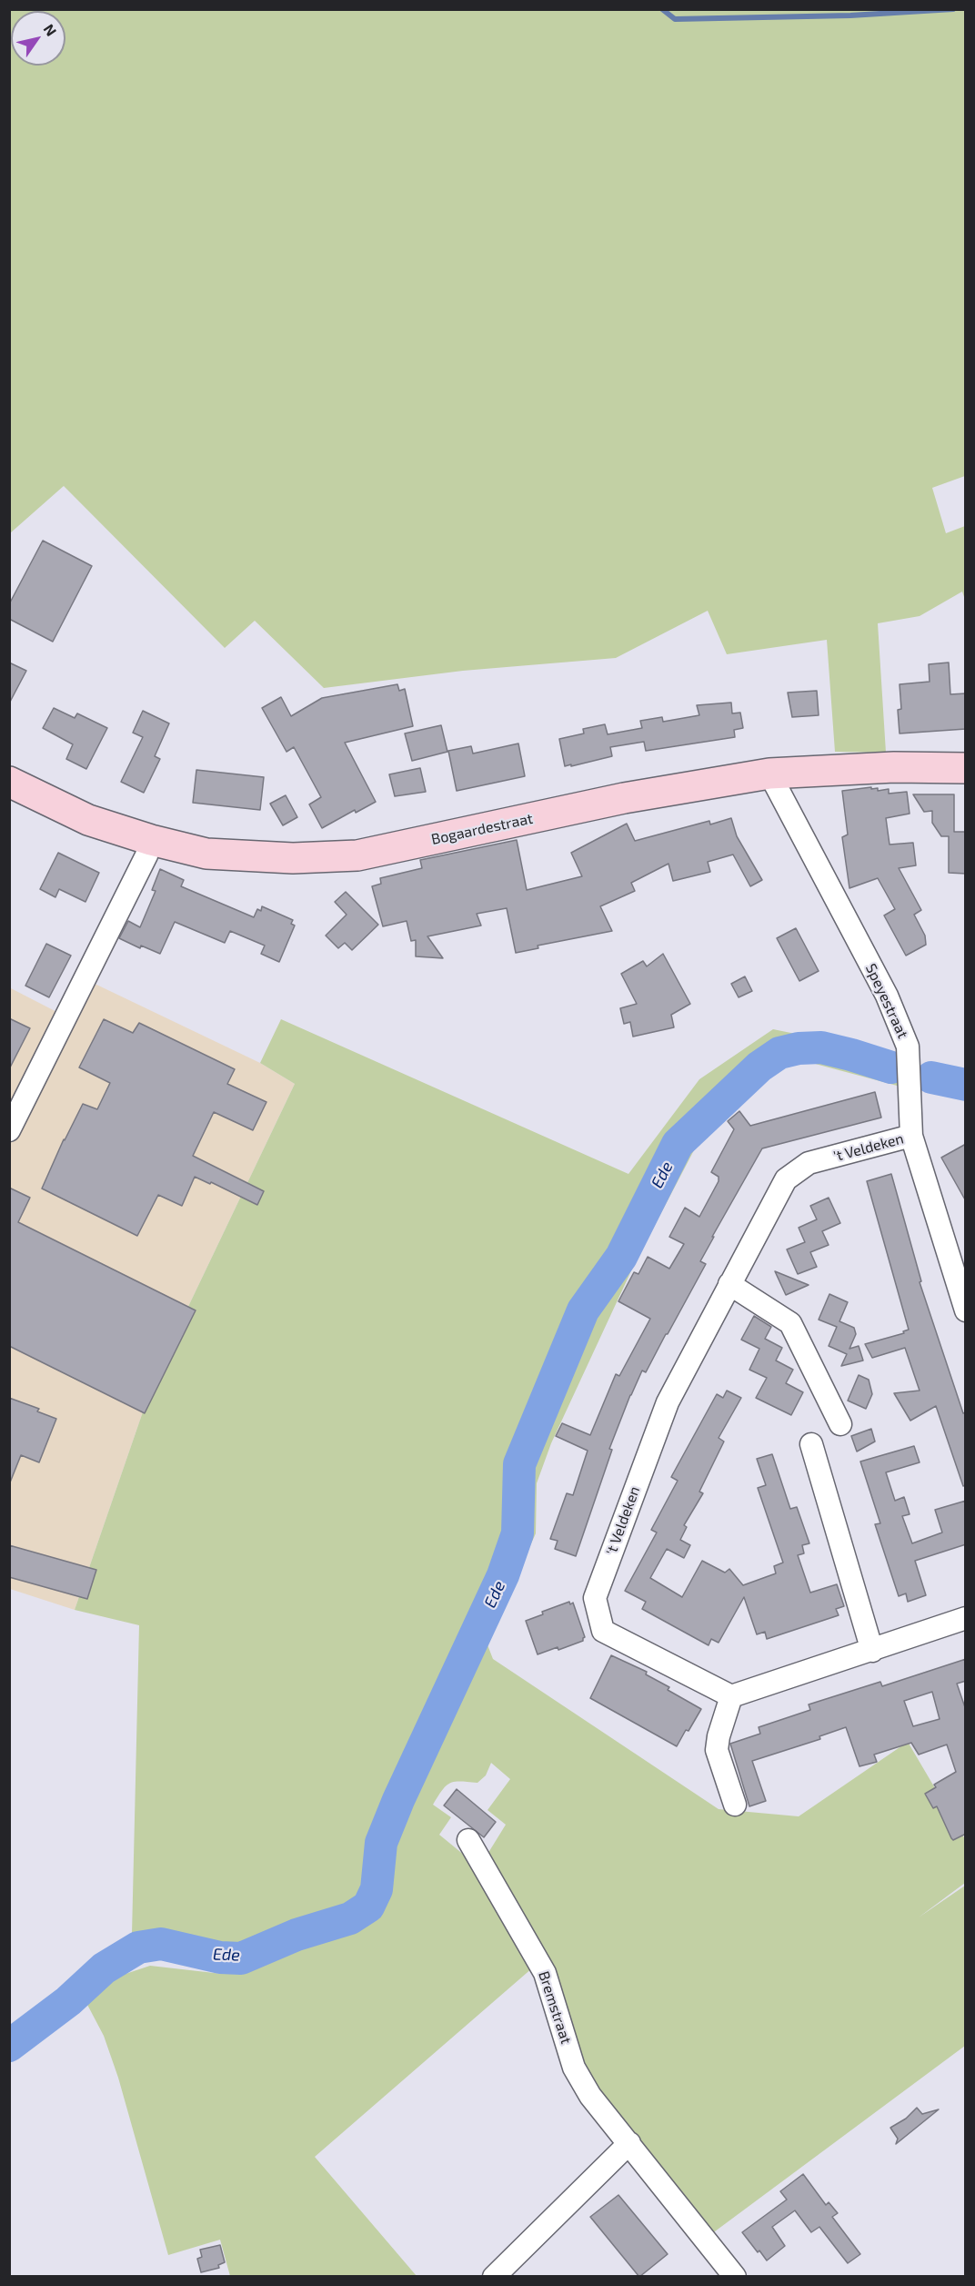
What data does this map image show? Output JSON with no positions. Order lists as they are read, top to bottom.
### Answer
{
  "streets": {
    "street": [
      "Bogaardestraat",
      "Speyestraat",
      "'t Veldeken",
      "Bremstraat"
    ]
  },
  "crossings": [
    ["Bogaardestraat", "Speyestraat"],
    ["Speyestraat", "'t Veldeken"]
  ],
  "water": ["Ede"],
  "north": "top right"
}
